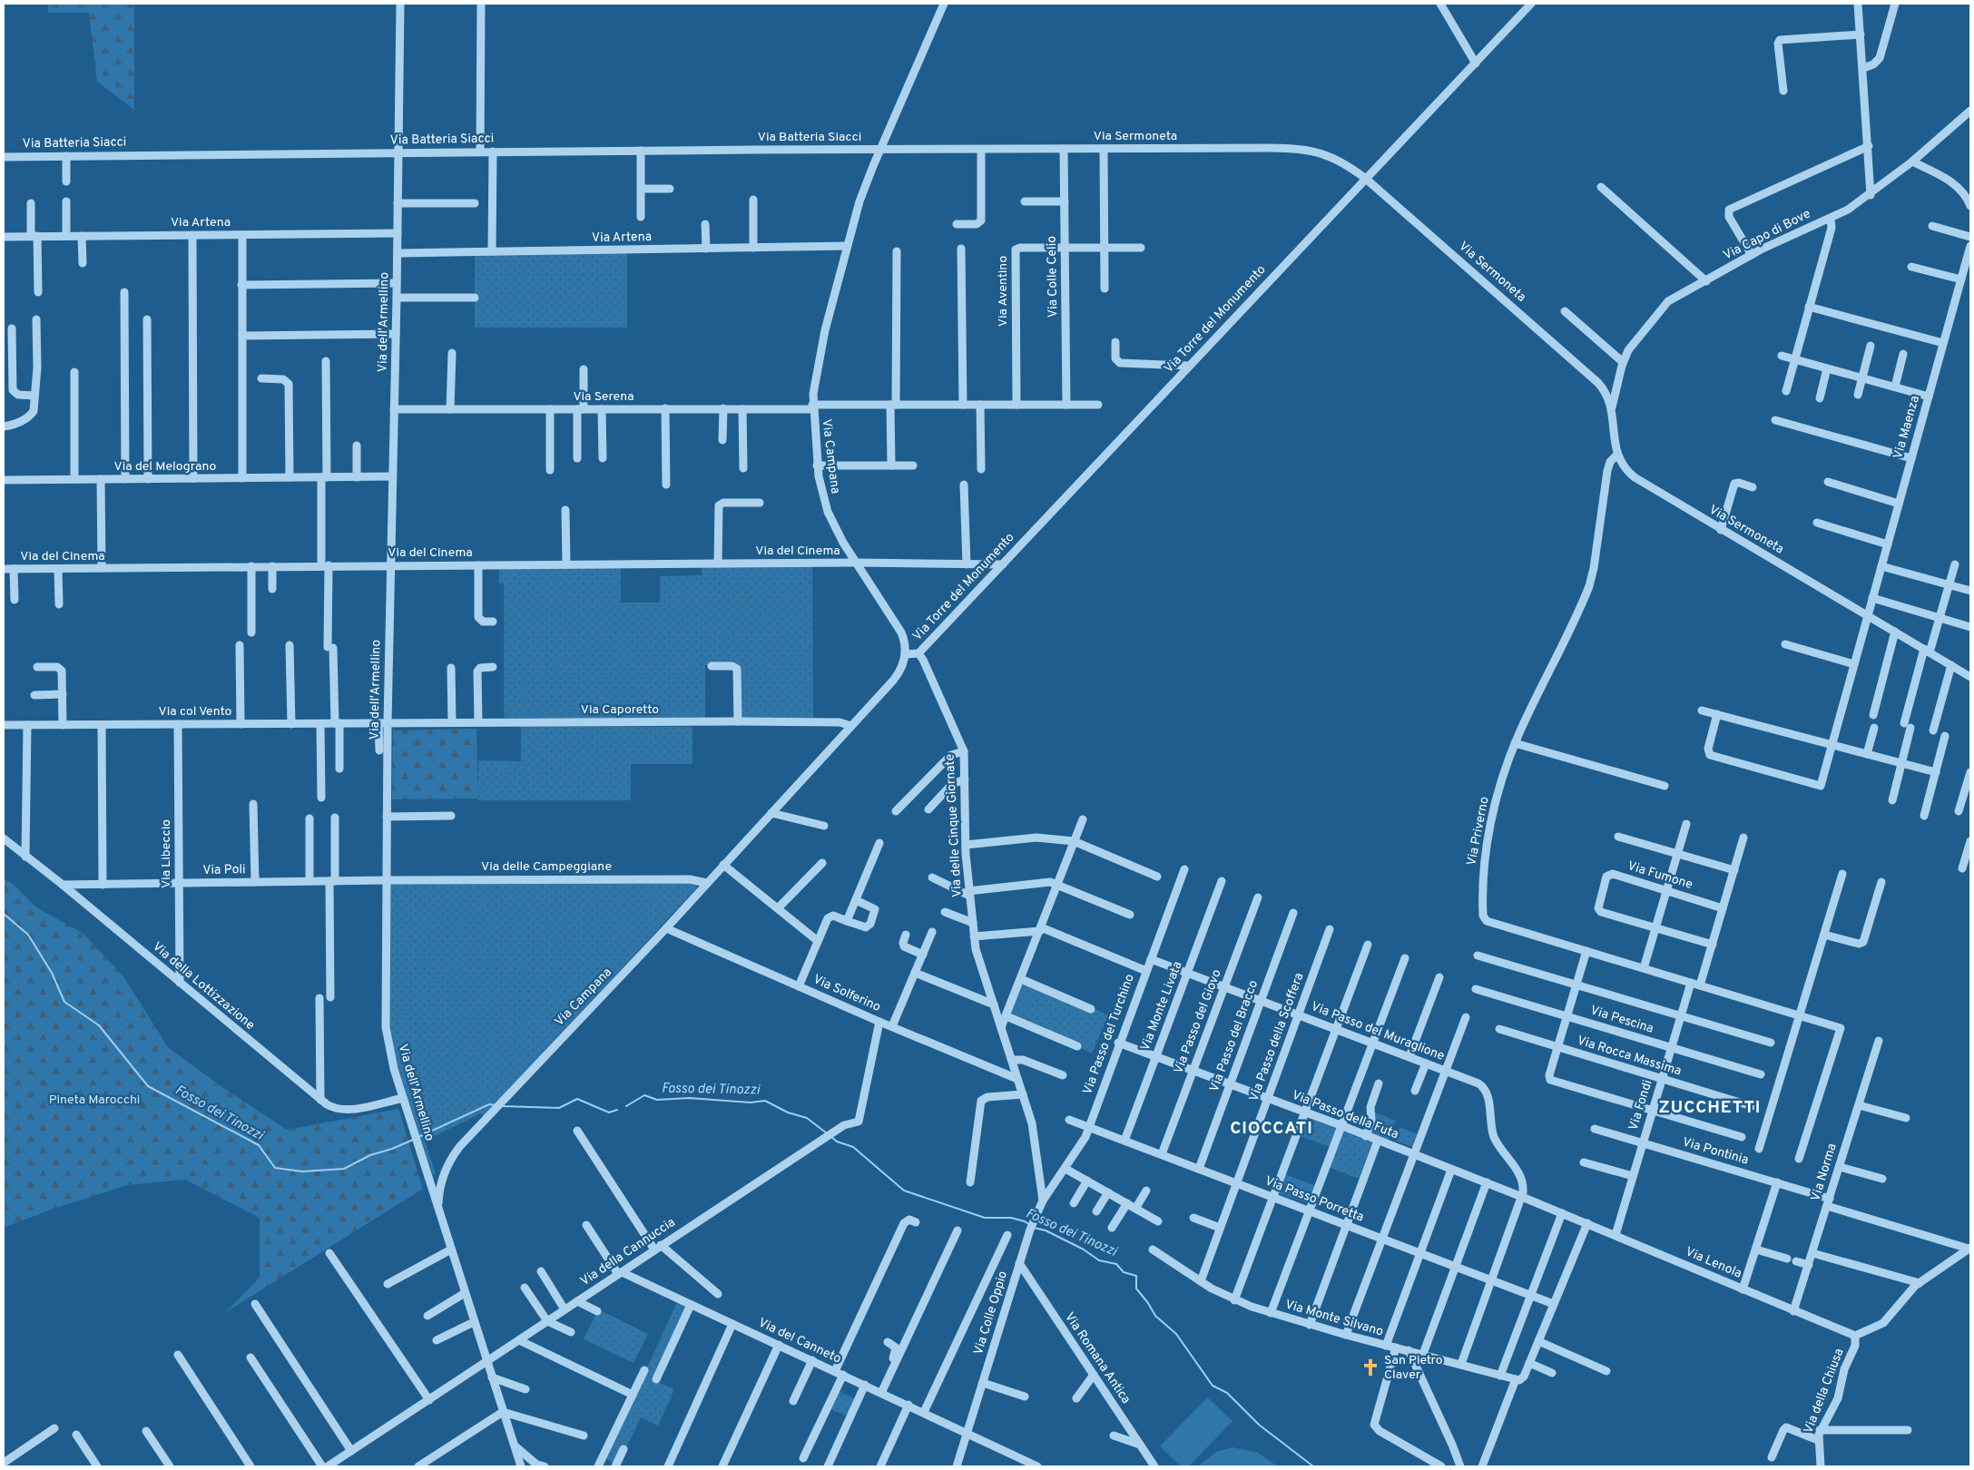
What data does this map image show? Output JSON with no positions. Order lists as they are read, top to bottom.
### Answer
{
  "streets": {
    "street": [
      "Via Sermoneta",
      "Via Batteria Siacci",
      "Via Artena",
      "Via Capo di Bove",
      "Via Colle Celio",
      "Via Aventino",
      "Via Torre del Monumento",
      "Via dell'Armellino",
      "Via Serena",
      "Via Maenza",
      "Via Campana",
      "Via del Melograno",
      "Via del Cinema",
      "Via Caporetto",
      "Via col Vento",
      "Via delle Cinque Giornate",
      "Via Priverno",
      "Via Libeccio",
      "Via delle Campeggiane",
      "Via Poli",
      "Via Fumone",
      "Via della Lottizzazione",
      "Via Solferino",
      "Via Monte Livata",
      "Via Pescina",
      "Via Passo del Giovo",
      "Via Passo del Muraglione",
      "Via Passo del Turchino",
      "Via Passo del Bracco",
      "Via Passo della Scoffera",
      "Via Rocca Massima",
      "Via Fondi",
      "Via Passo della Futa",
      "Via Pontinia",
      "Via Norma",
      "Via Passo Porretta",
      "Via della Cannuccia",
      "Via Lenola",
      "Via Colle Oppio",
      "Via Monte Silvano",
      "Via del Canneto",
      "Via Romana Antica",
      "Via della Chiusa"
    ]
  },
  "crossings": [
    ["Via Sermoneta", "Via Batteria Siacci"],
    ["Via Sermoneta", "Via Capo di Bove"],
    ["Via Sermoneta", "Via Colle Celio"],
    ["Via Sermoneta", "Via Torre del Monumento"],
    ["Via Sermoneta", "Via Maenza"],
    ["Via Sermoneta", "Via Campana"],
    ["Via Sermoneta", "Via Priverno"],
    ["Via Batteria Siacci", "Via dell'Armellino"],
    ["Via Batteria Siacci", "Via Campana"],
    ["Via Artena", "Via dell'Armellino"],
    ["Via Artena", "Via Campana"],
    ["Via Colle Celio", "Via Aventino"],
    ["Via Colle Celio", "Via Serena"],
    ["Via Aventino", "Via Serena"],
    ["Via Torre del Monumento", "Via del Cinema"],
    ["Via Torre del Monumento", "Via delle Cinque Giornate"],
    ["Via dell'Armellino", "Via Serena"],
    ["Via dell'Armellino", "Via Campana"],
    ["Via dell'Armellino", "Via del Melograno"],
    ["Via dell'Armellino", "Via del Cinema"],
    ["Via dell'Armellino", "Via Caporetto"],
    ["Via dell'Armellino", "Via col Vento"],
    ["Via dell'Armellino", "Via delle Campeggiane"],
    ["Via dell'Armellino", "Via Poli"],
    ["Via dell'Armellino", "Via della Lottizzazione"],
    ["Via dell'Armellino", "Via della Cannuccia"],
    ["Via Serena", "Via Campana"],
    ["Via Campana", "Via del Cinema"],
    ["Via Campana", "Via Caporetto"],
    ["Via Campana", "Via delle Campeggiane"],
    ["Via Campana", "Via Solferino"],
    ["Via Caporetto", "Via col Vento"],
    ["Via col Vento", "Via Libeccio"],
    ["Via delle Cinque Giornate", "Via Solferino"],
    ["Via delle Cinque Giornate", "Via Passo del Turchino"],
    ["Via delle Cinque Giornate", "Via Colle Oppio"],
    ["Via Priverno", "Via Fondi"],
    ["Via Libeccio", "Via Poli"],
    ["Via Libeccio", "Via della Lottizzazione"],
    ["Via delle Campeggiane", "Via Poli"],
    ["Via Poli", "Via della Lottizzazione"],
    ["Via Solferino", "Via della Cannuccia"],
    ["Via Monte Livata", "Via Passo del Muraglione"],
    ["Via Monte Livata", "Via Passo della Futa"],
    ["Via Monte Livata", "Via Passo Porretta"],
    ["Via Pescina", "Via Fondi"],
    ["Via Passo del Giovo", "Via Passo del Muraglione"],
    ["Via Passo del Giovo", "Via Passo della Futa"],
    ["Via Passo del Giovo", "Via Passo Porretta"],
    ["Via Passo del Muraglione", "Via Passo del Turchino"],
    ["Via Passo del Muraglione", "Via Passo del Bracco"],
    ["Via Passo del Muraglione", "Via Passo della Scoffera"],
    ["Via Passo del Muraglione", "Via Passo della Futa"],
    ["Via Passo del Turchino", "Via Passo della Futa"],
    ["Via Passo del Turchino", "Via Passo Porretta"],
    ["Via Passo del Turchino", "Via Colle Oppio"],
    ["Via Passo del Bracco", "Via Passo della Futa"],
    ["Via Passo del Bracco", "Via Passo Porretta"],
    ["Via Passo della Scoffera", "Via Passo della Futa"],
    ["Via Passo della Scoffera", "Via Passo Porretta"],
    ["Via Passo della Scoffera", "Via Monte Silvano"],
    ["Via Rocca Massima", "Via Fondi"],
    ["Via Fondi", "Via Pontinia"],
    ["Via Fondi", "Via Lenola"],
    ["Via Passo della Futa", "Via Lenola"],
    ["Via Pontinia", "Via Norma"],
    ["Via Pontinia", "Via della Chiusa"],
    ["Via Norma", "Via Lenola"],
    ["Via della Cannuccia", "Via del Canneto"],
    ["Via Lenola", "Via della Chiusa"],
    ["Via Colle Oppio", "Via del Canneto"],
    ["Via Colle Oppio", "Via Romana Antica"]
  ],
  "districts": ["ZUCCHETTI", "CIOCCATI"],
  "water": ["Fosso dei Tinozzi"],
  "parks": ["Pineta Marocchi"],
  "places": {
    "church": ["San Pietro Claver"]
  }
}
